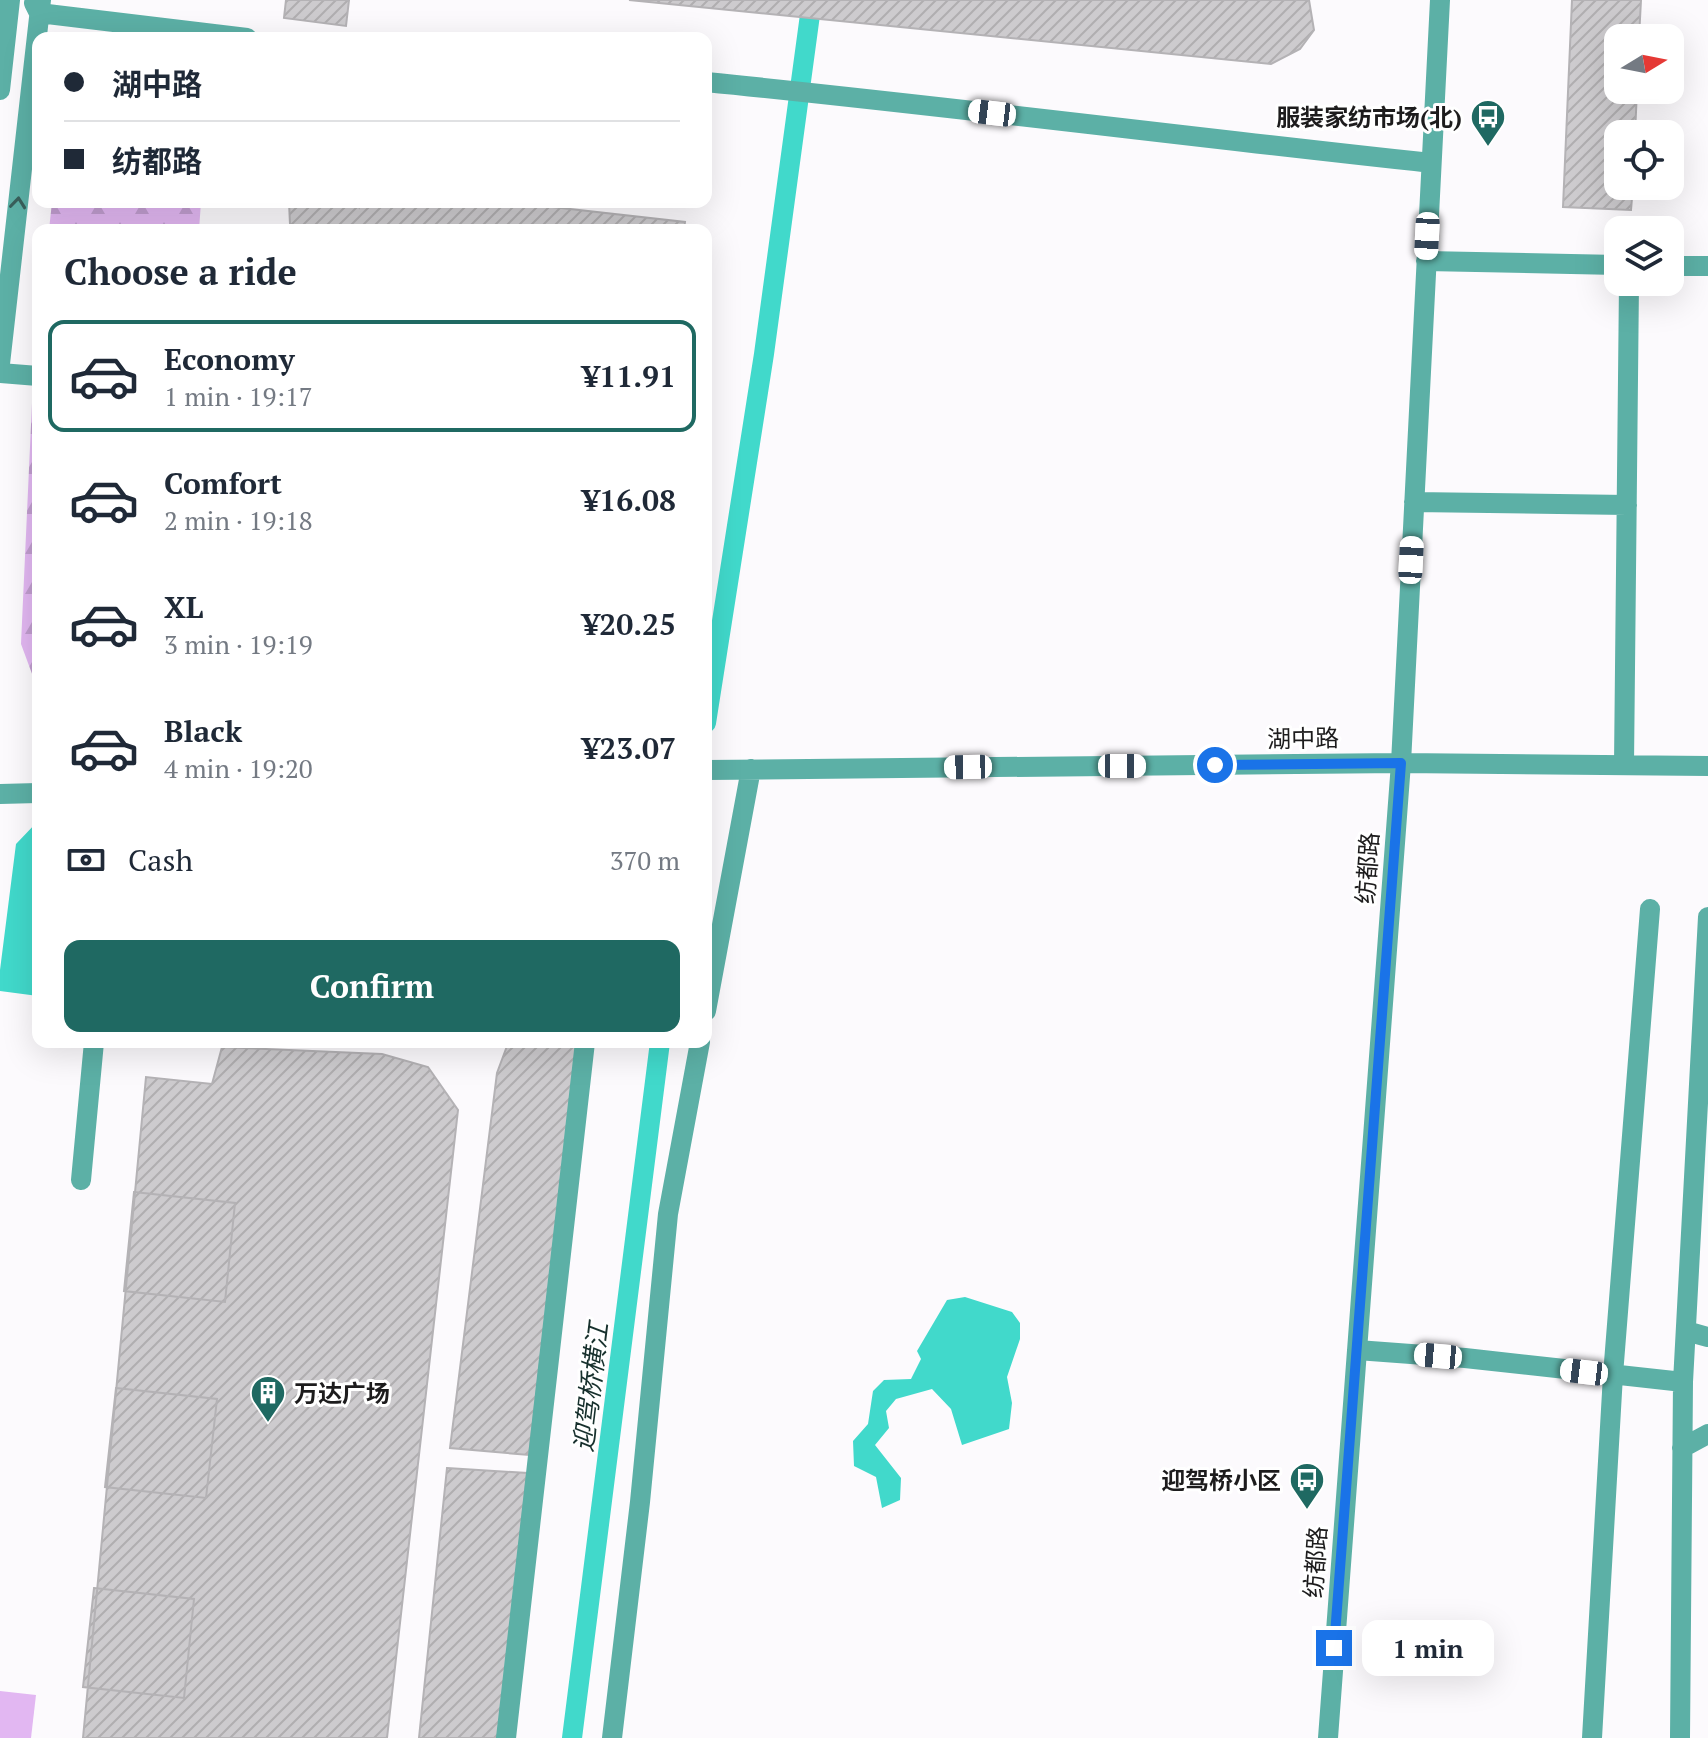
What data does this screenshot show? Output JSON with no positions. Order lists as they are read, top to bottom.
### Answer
{
  "streets": {
    "street": ["湖中路", "纺都路"]
  },
  "crossings": [
    ["湖中路", "纺都路"]
  ],
  "water": ["迎驾桥横江"],
  "places": {
    "bus stop": ["服装家纺市场(北)", "迎驾桥小区"],
    "building": ["万达广场"]
  },
  "north": "right",
  "page": {
    "banner": ["湖中路", "纺都路"],
    "heading": "Choose a ride",
    "list": [
      {
        "name": "Economy",
        "note": "1 min · 19:17",
        "value": "¥11.91"
      },
      {
        "name": "Comfort",
        "note": "2 min · 19:18",
        "value": "¥16.08"
      },
      {
        "name": "XL",
        "note": "3 min · 19:19",
        "value": "¥20.25"
      },
      {
        "name": "Black",
        "note": "4 min · 19:20",
        "value": "¥23.07"
      }
    ],
    "pay": ["Cash", "370 m"],
    "buttons": "Confirm",
    "bubble": "1 min"
  }
}
